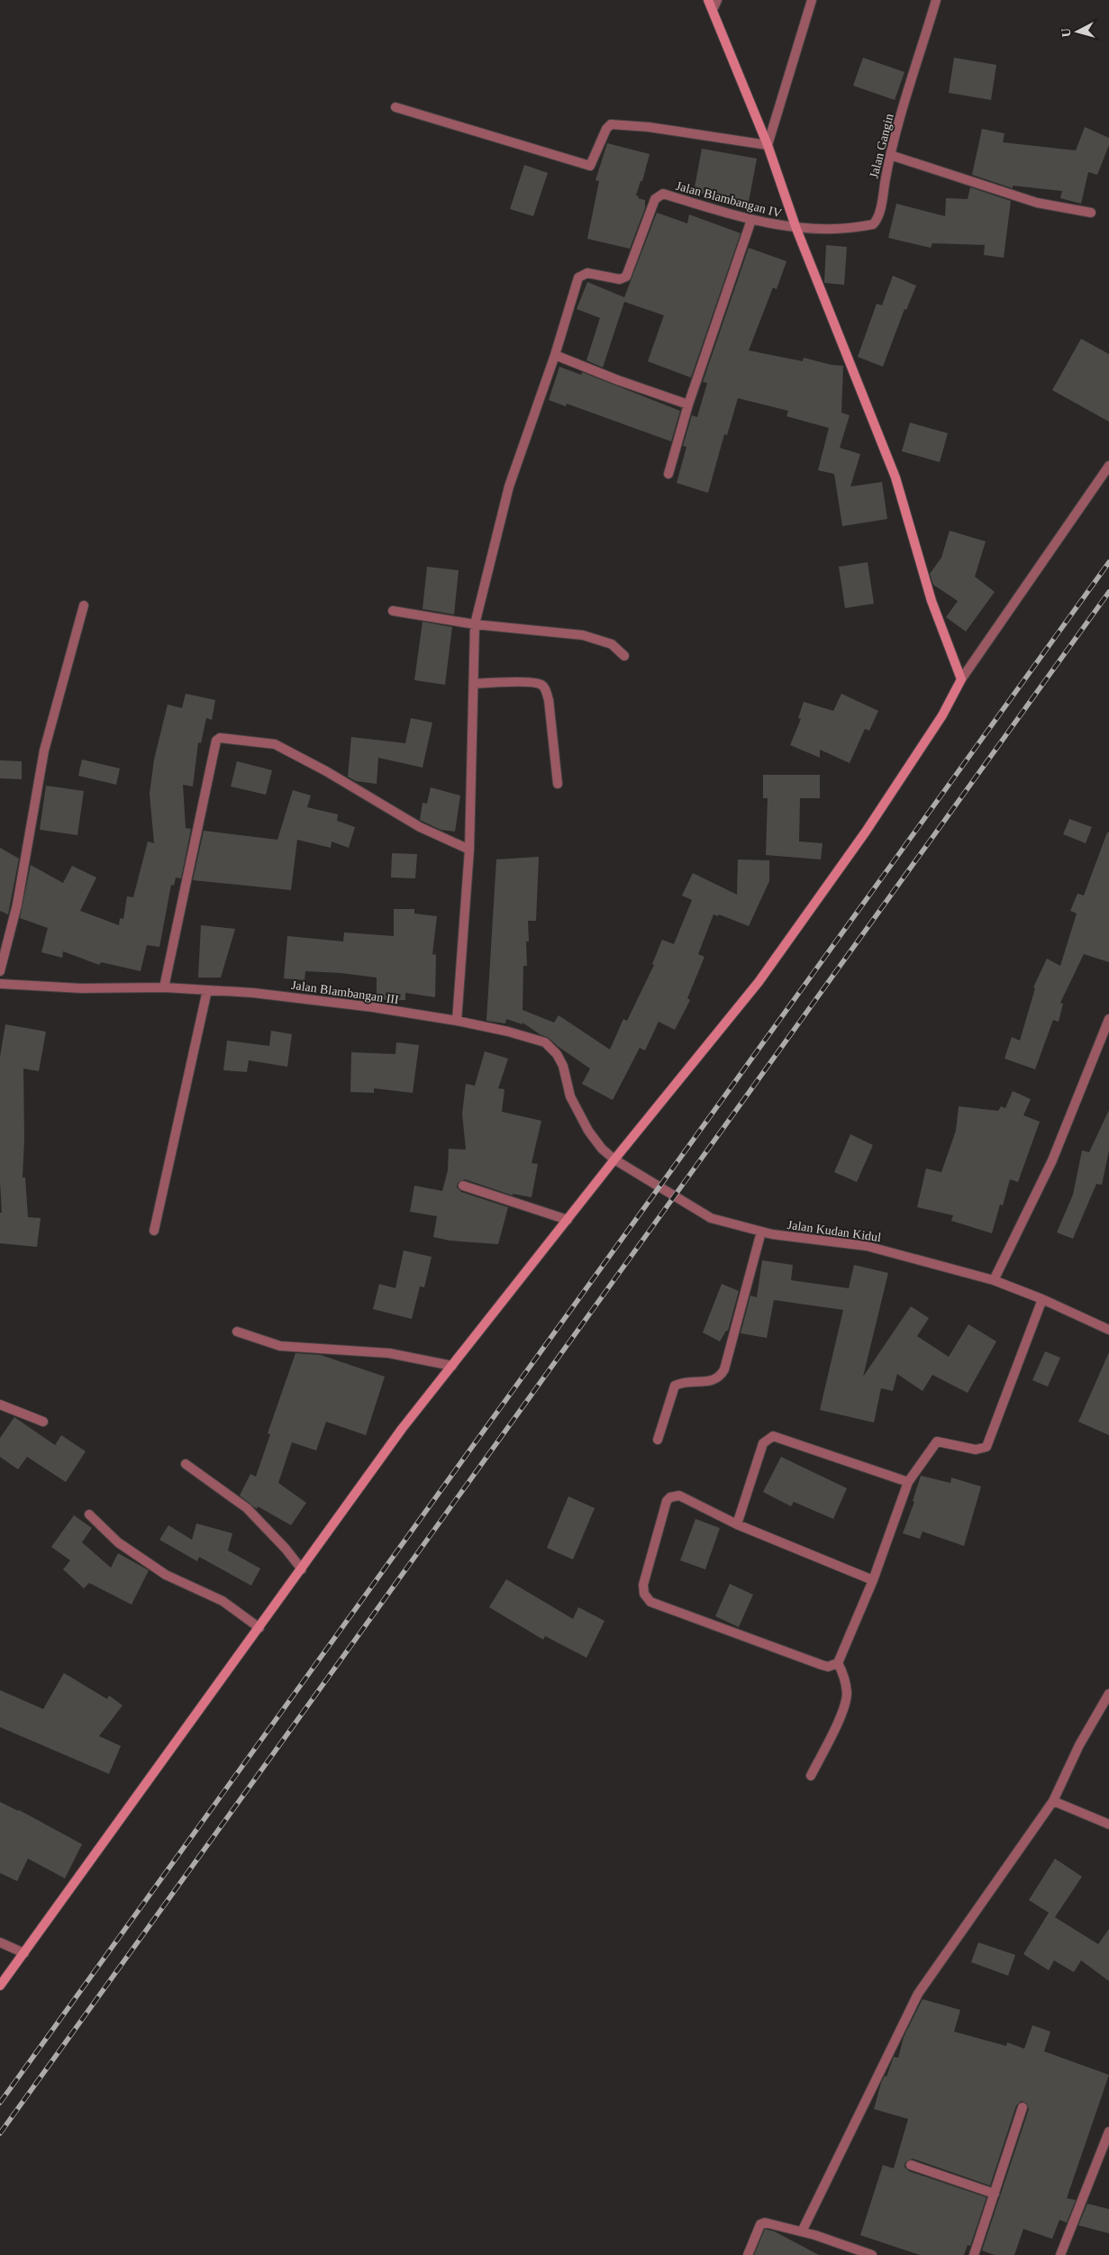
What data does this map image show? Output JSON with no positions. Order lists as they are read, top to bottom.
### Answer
{
  "streets": {
    "street": [
      "Jalan Gangin",
      "Jalan Blambangan IV",
      "Jalan Blambangan III",
      "Jalan Kudan Kidul"
    ]
  },
  "crossings": [
    ["Jalan Gangin", "Jalan Blambangan IV"],
    ["Jalan Blambangan III", "Jalan Kudan Kidul"]
  ],
  "north": "left"
}
